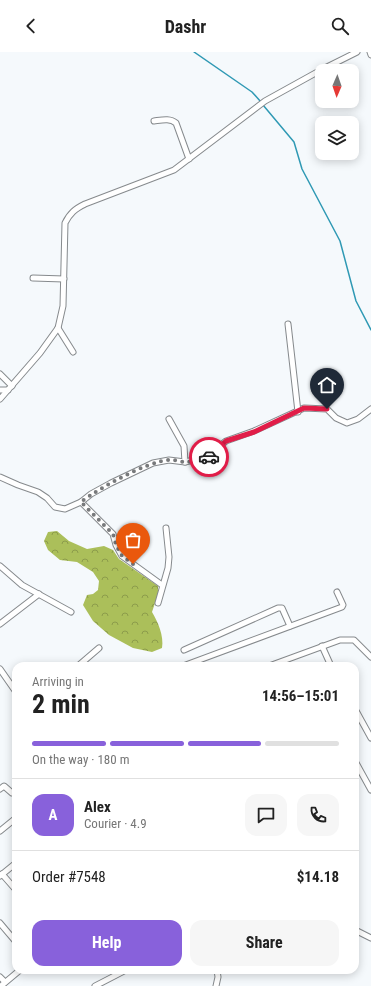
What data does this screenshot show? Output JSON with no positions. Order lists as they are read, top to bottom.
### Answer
{
  "north": "bottom",
  "page": {
    "header": "Dashr",
    "heading": ["2 min", "Arriving in", "14:56–15:01"],
    "panel": [
      "Alex",
      "Courier · 4.9",
      "Order #7548",
      "$14.18"
    ],
    "bar": "On the way · 180 m",
    "round": "A",
    "buttons": ["Help", "Share"]
  }
}
